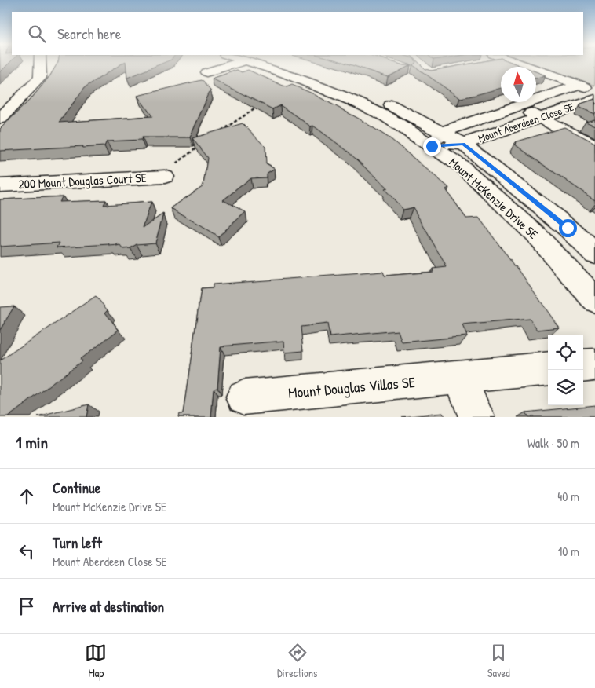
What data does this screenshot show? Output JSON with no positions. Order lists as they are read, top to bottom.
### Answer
{
  "streets": {
    "street": [
      "Mount Aberdeen Close SE",
      "200 Mount Douglas Court SE",
      "Mount McKenzie Drive SE",
      "Mount Douglas Villas SE"
    ]
  },
  "crossings": [
    ["Mount Aberdeen Close SE", "Mount McKenzie Drive SE"]
  ],
  "north": "top",
  "page": {
    "search": "Search here",
    "heading": ["1 min", "Walk · 50 m"],
    "list": [
      ["Continue", "Mount McKenzie Drive SE", "40 m"],
      ["Turn left", "Mount Aberdeen Close SE", "10 m"],
      "Arrive at destination"
    ],
    "nav": ["Map", "Directions", "Saved"]
  }
}
